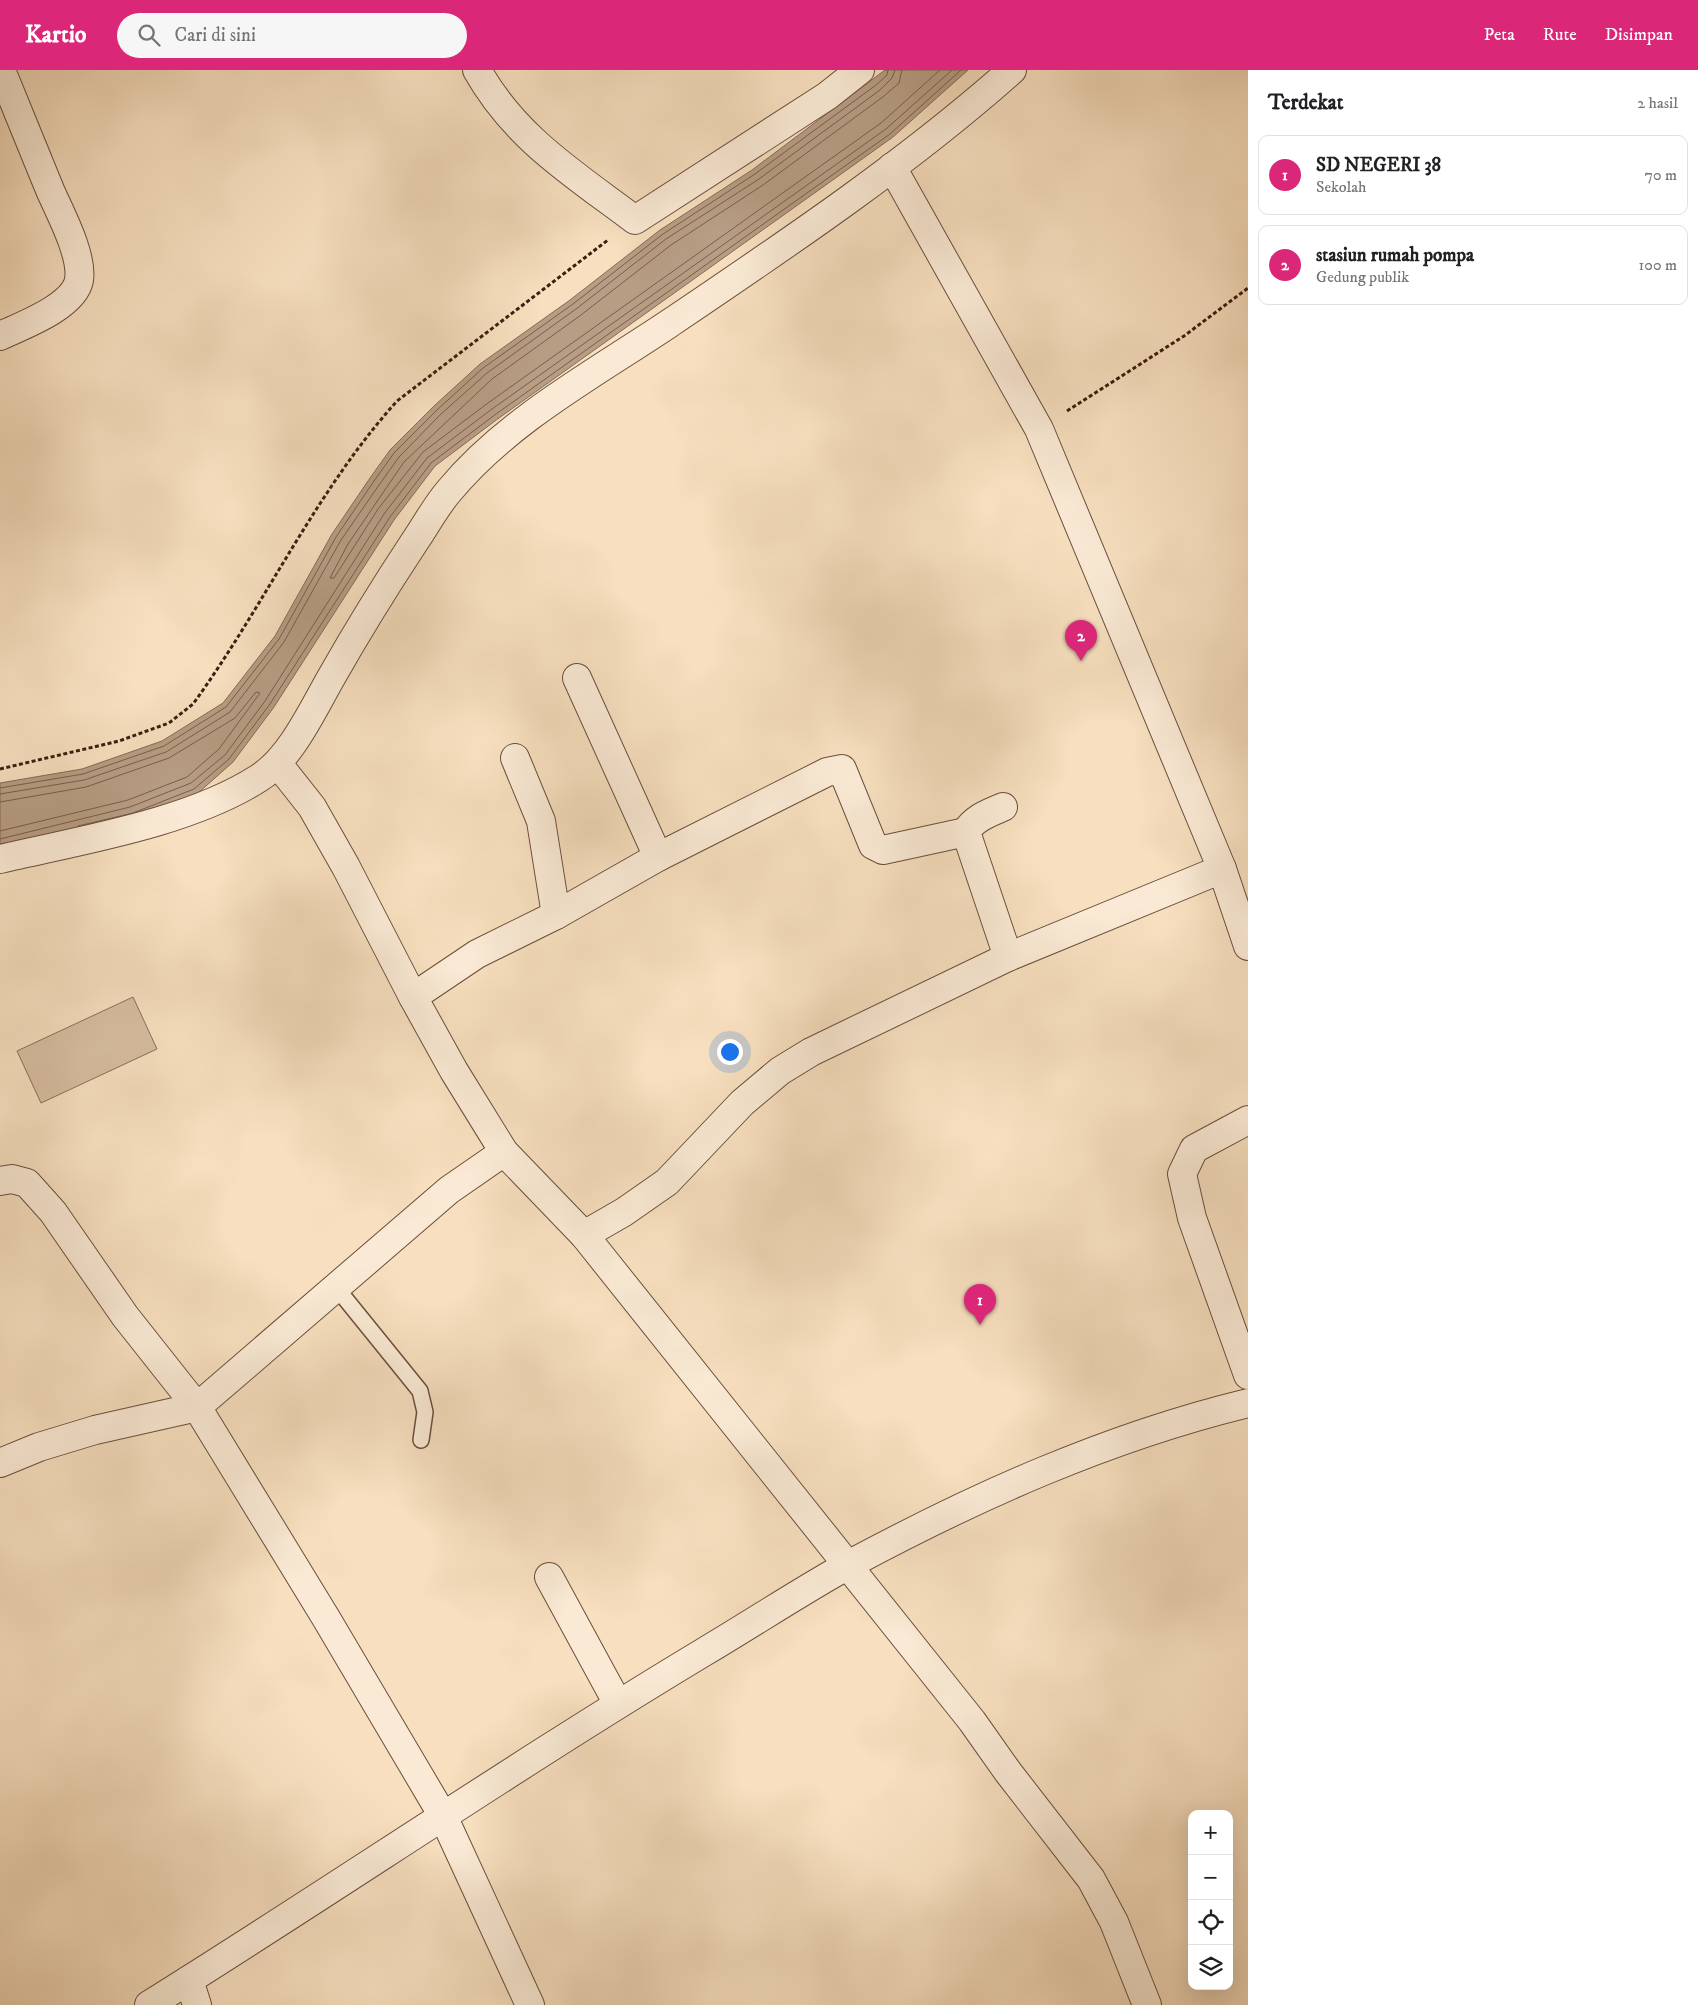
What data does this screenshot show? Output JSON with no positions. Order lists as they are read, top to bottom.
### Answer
{
  "page": {
    "header": "Kartio",
    "search": "Cari di sini",
    "nav": ["Peta", "Rute", "Disimpan"],
    "heading": ["Terdekat", "2 hasil"],
    "list": [
      {
        "mark": "1",
        "name": "SD NEGERI 38",
        "note": "Sekolah",
        "value": "70 m"
      },
      {
        "mark": "2",
        "name": "stasiun rumah pompa",
        "note": "Gedung publik",
        "value": "100 m"
      }
    ],
    "pins": ["2", "1"],
    "map_buttons": ["+", "−"]
  }
}
